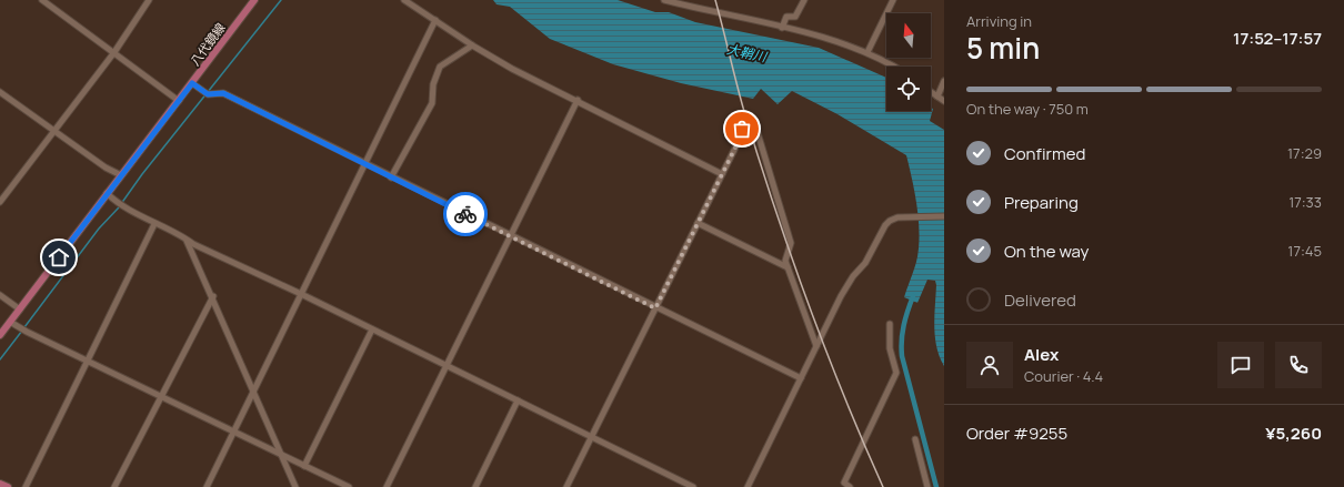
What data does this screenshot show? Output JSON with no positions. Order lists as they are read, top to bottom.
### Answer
{
  "streets": {
    "main road": ["八代鏡線"]
  },
  "water": ["大鞘川"],
  "north": "top",
  "page": {
    "heading": ["5 min", "Arriving in", "17:52–17:57"],
    "panel": [
      "Alex",
      "Courier · 4.4",
      "Order #9255",
      "¥5,260"
    ],
    "bar": "On the way · 750 m",
    "list": [
      ["Confirmed", "17:29"],
      ["Preparing", "17:33"],
      ["On the way", "17:45"],
      "Delivered"
    ]
  }
}
